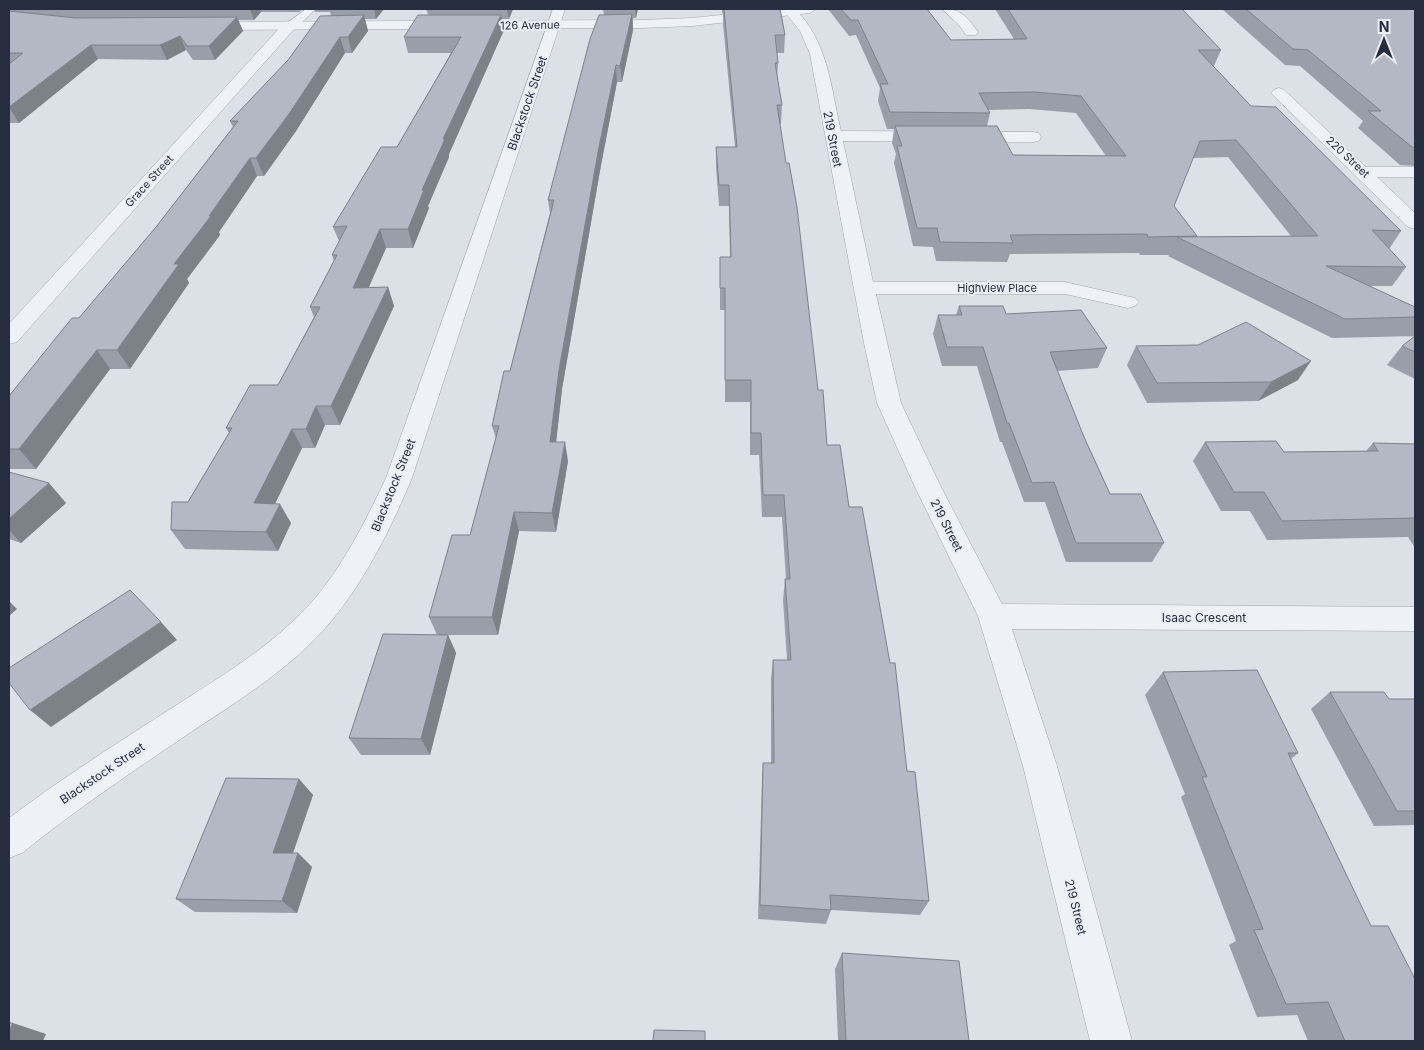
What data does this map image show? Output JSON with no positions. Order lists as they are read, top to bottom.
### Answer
{
  "streets": {
    "street": [
      "126 Avenue",
      "Blackstock Street",
      "219 Street",
      "220 Street",
      "Grace Street",
      "Highview Place",
      "Isaac Crescent"
    ]
  },
  "crossings": [
    ["126 Avenue", "Blackstock Street"],
    ["126 Avenue", "219 Street"],
    ["126 Avenue", "Grace Street"],
    ["219 Street", "Highview Place"],
    ["219 Street", "Isaac Crescent"]
  ],
  "north": "top"
}
